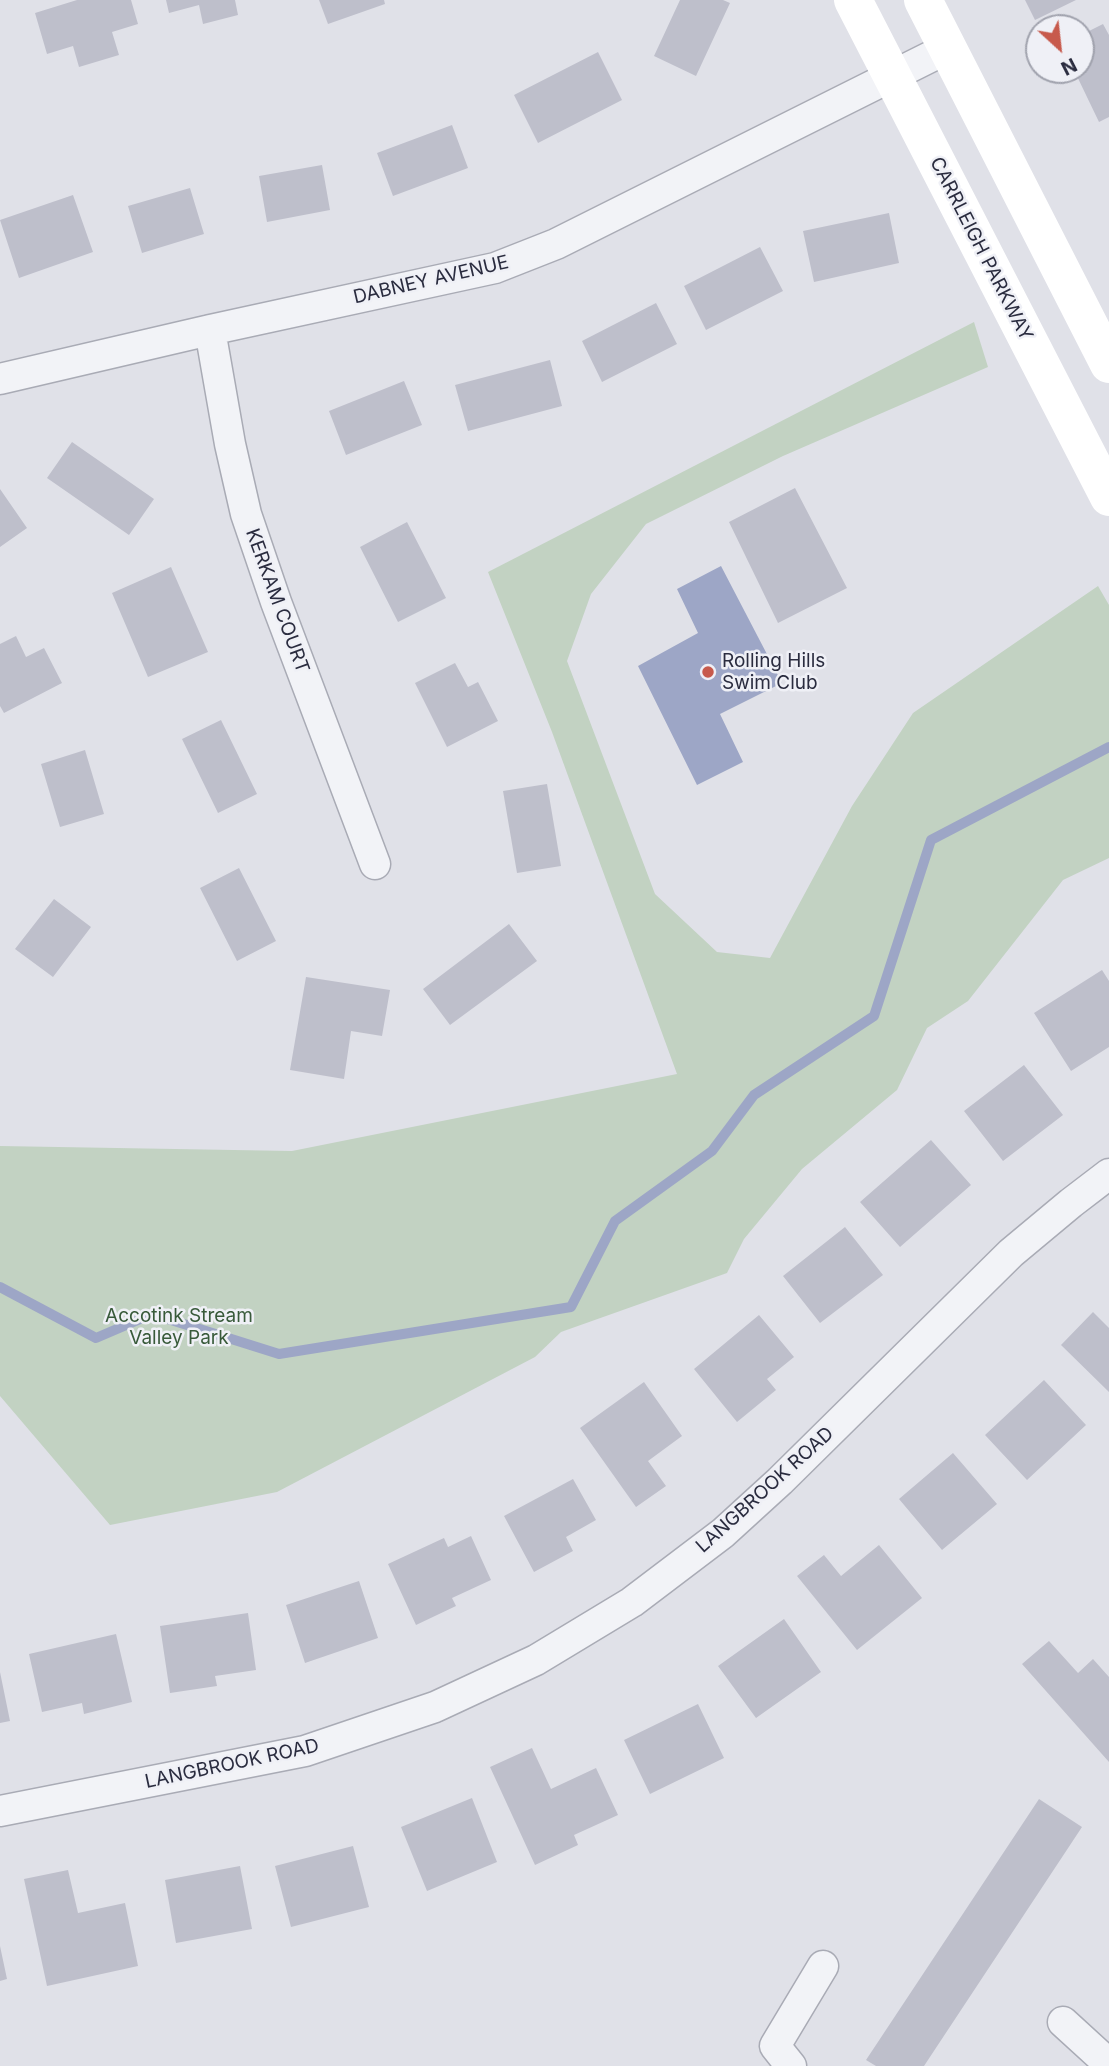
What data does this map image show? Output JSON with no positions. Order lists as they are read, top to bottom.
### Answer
{
  "streets": {
    "street": [
      "CARRLEIGH PARKWAY",
      "DABNEY AVENUE",
      "KERKAM COURT",
      "LANGBROOK ROAD"
    ]
  },
  "crossings": [
    ["CARRLEIGH PARKWAY", "DABNEY AVENUE"],
    ["DABNEY AVENUE", "KERKAM COURT"]
  ],
  "parks": ["Accotink Stream Valley Park"],
  "places": ["Rolling Hills Swim Club"],
  "north": "bottom right"
}
